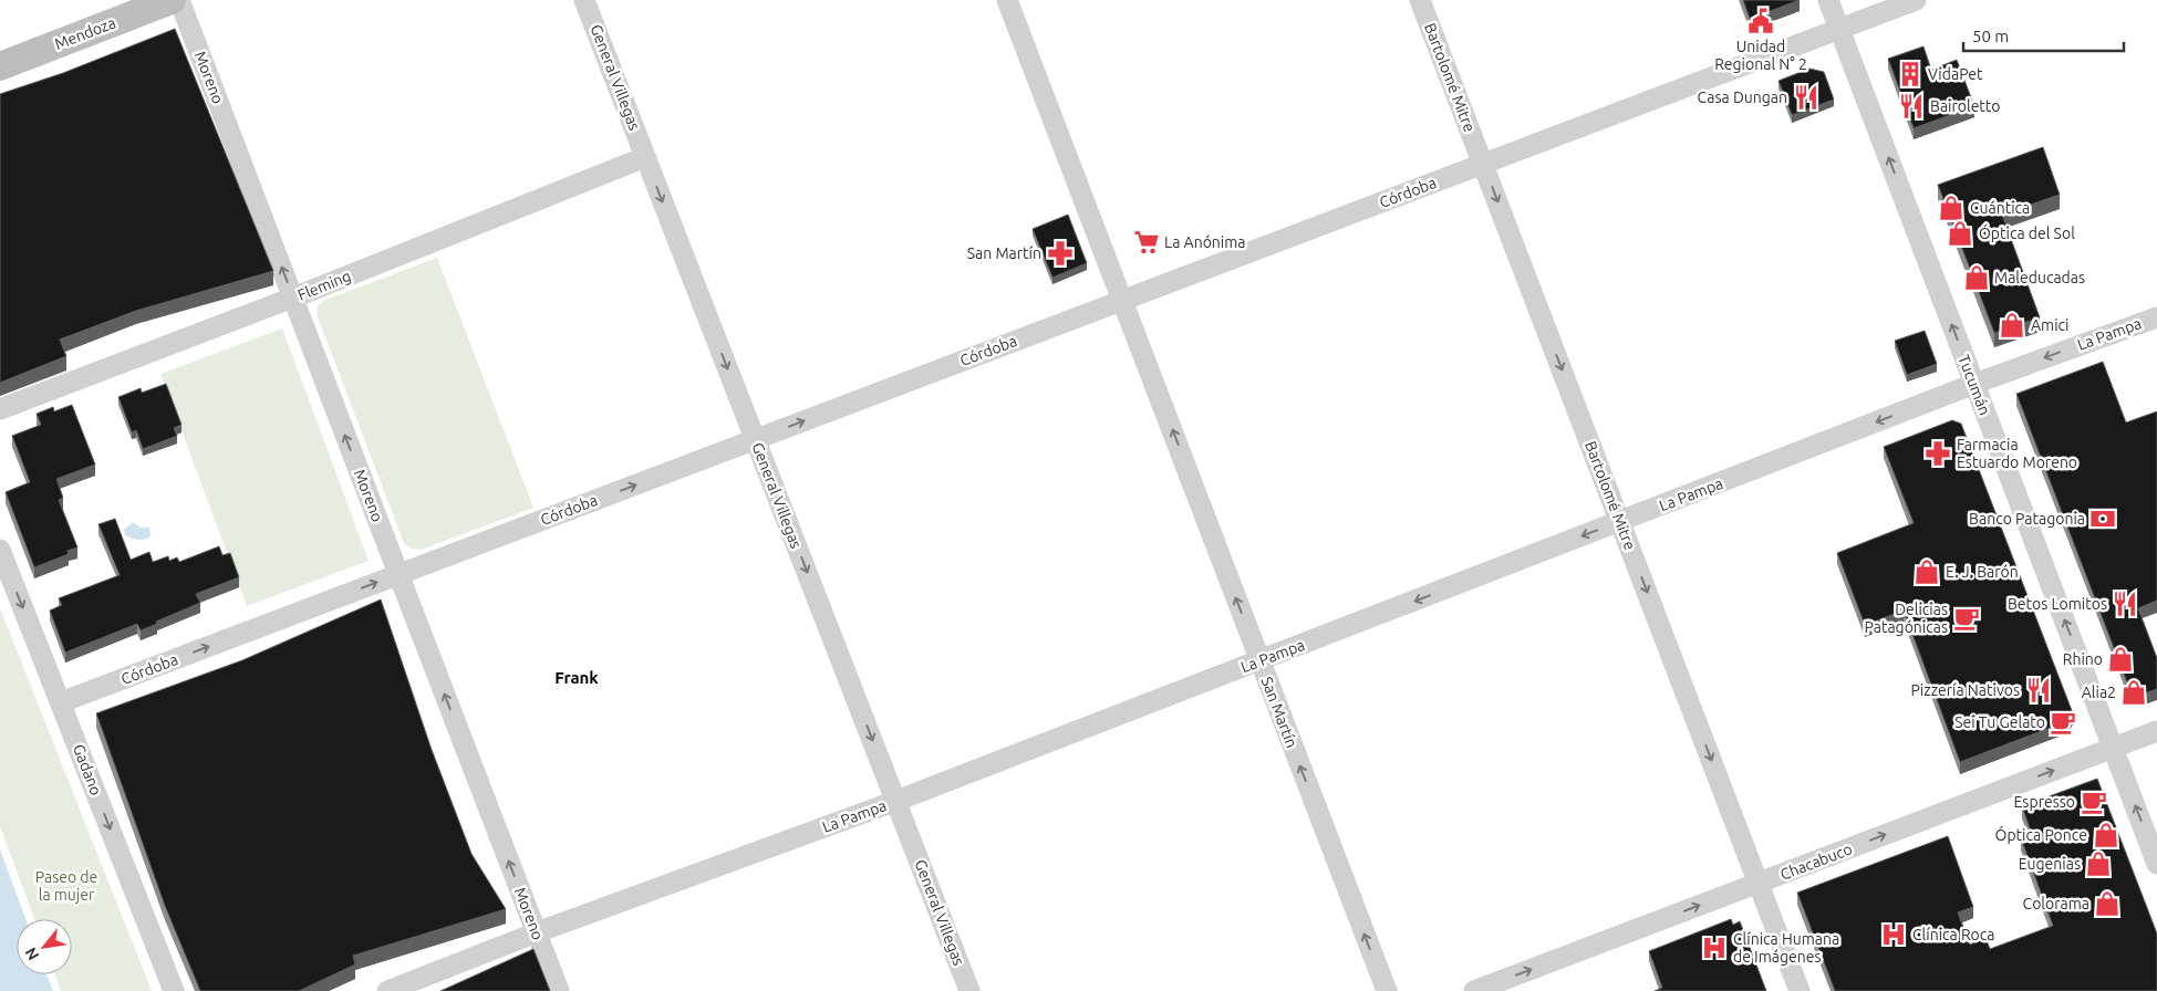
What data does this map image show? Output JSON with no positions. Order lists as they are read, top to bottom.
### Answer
{
  "streets": {
    "main road": ["Mendoza"],
    "street": [
      "Moreno",
      "General Villegas",
      "Bartolomé Mitre",
      "Córdoba",
      "Fleming",
      "La Pampa",
      "Tucumán",
      "San Martín",
      "Gadano",
      "Chacabuco"
    ]
  },
  "crossings": [
    ["Moreno", "Córdoba"],
    ["Moreno", "Fleming"],
    ["Moreno", "La Pampa"],
    ["General Villegas", "Córdoba"],
    ["General Villegas", "Fleming"],
    ["General Villegas", "La Pampa"],
    ["Bartolomé Mitre", "Córdoba"],
    ["Bartolomé Mitre", "La Pampa"],
    ["Bartolomé Mitre", "Chacabuco"],
    ["Córdoba", "Tucumán"],
    ["Córdoba", "San Martín"],
    ["Córdoba", "Gadano"],
    ["La Pampa", "Tucumán"],
    ["La Pampa", "San Martín"],
    ["Tucumán", "Chacabuco"]
  ],
  "one_way": [
    "Moreno",
    "General Villegas",
    "Bartolomé Mitre",
    "Córdoba",
    "La Pampa",
    "Tucumán",
    "San Martín",
    "Gadano",
    "Chacabuco"
  ],
  "districts": ["Frank"],
  "parks": ["Paseo de la mujer"],
  "places": {
    "public building": ["Unidad Regional N° 2"],
    "building": ["VidaPet"],
    "restaurant": [
      "Casa Dungan",
      "Bairoletto",
      "Betos Lomitos",
      "Pizzería Nativos"
    ],
    "shop": [
      "Cuántica",
      "Óptica del Sol",
      "Maleducadas",
      "Amici",
      "E. J. Barón",
      "Rhino",
      "Alia2",
      "Óptica Ponce",
      "Eugenias",
      "Colorama"
    ],
    "supermarket": ["La Anónima"],
    "pharmacy": ["San Martín", "Farmacia Estuardo Moreno"],
    "bank": ["Banco Patagonia"],
    "cafe": ["Delicias Patagónicas", "Sei Tu Gelato", "Espresso"],
    "hospital": ["Clínica Roca", "Clínica Humana de Imágenes"]
  },
  "scale_bar": "50 m",
  "north": "bottom left"
}
